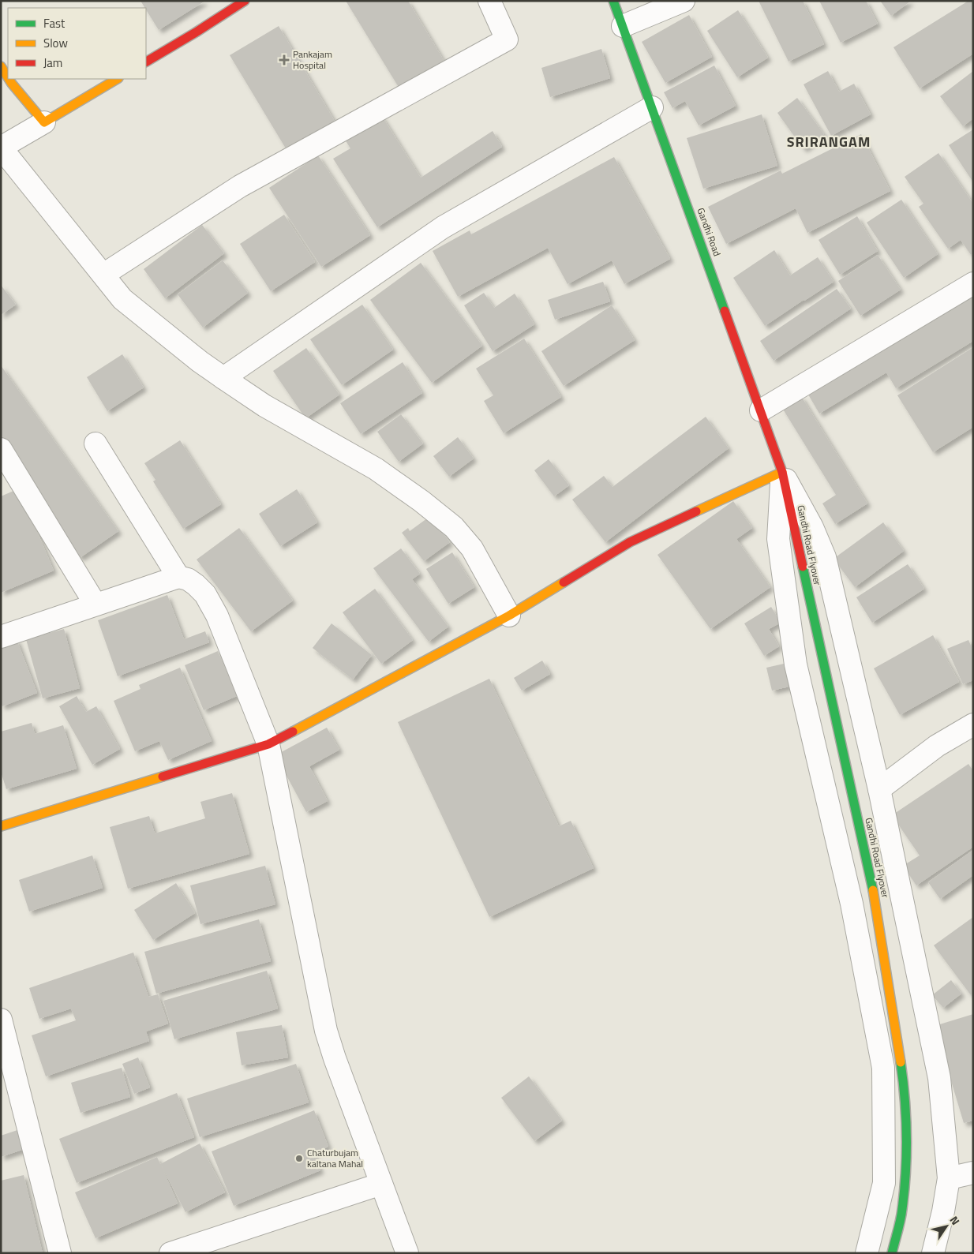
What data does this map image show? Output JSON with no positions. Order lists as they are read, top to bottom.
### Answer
{
  "streets": {
    "main road": ["Gandhi Road", "Gandhi Road Flyover"]
  },
  "crossings": [
    ["Gandhi Road", "Gandhi Road Flyover"]
  ],
  "districts": ["SRIRANGAM"],
  "places": {
    "health": ["Pankajam Hospital"],
    "other": ["Chaturbujam kaltana Mahal"]
  },
  "legend": ["Fast", "Slow", "Jam"],
  "north": "top right"
}
